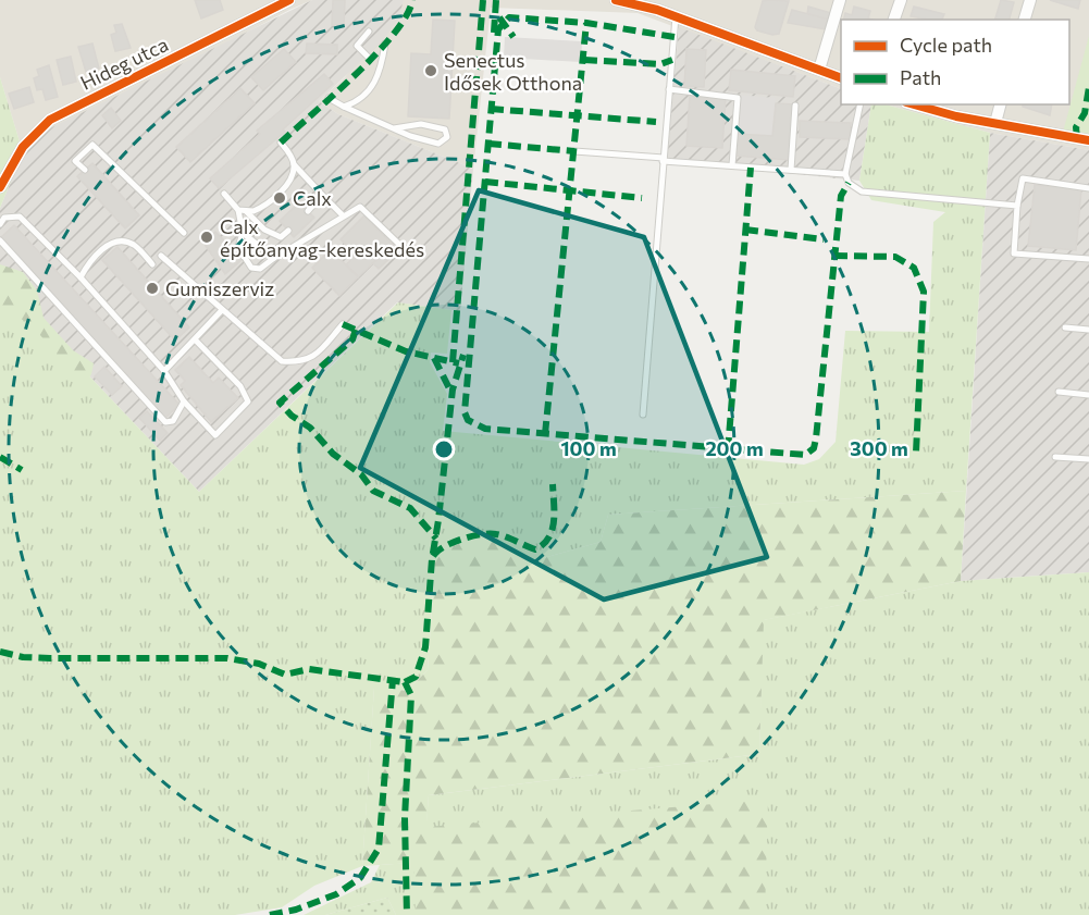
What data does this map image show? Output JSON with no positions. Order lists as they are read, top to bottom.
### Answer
{
  "streets": {
    "street": ["Hideg utca"]
  },
  "places": [
    "Senectus Idősek Otthona",
    "Calx",
    "Calx építőanyag-kereskedés",
    "Gumiszerviz"
  ],
  "legend": ["Cycle path", "Path"],
  "rings": ["100 m", "200 m", "300 m"]
}
